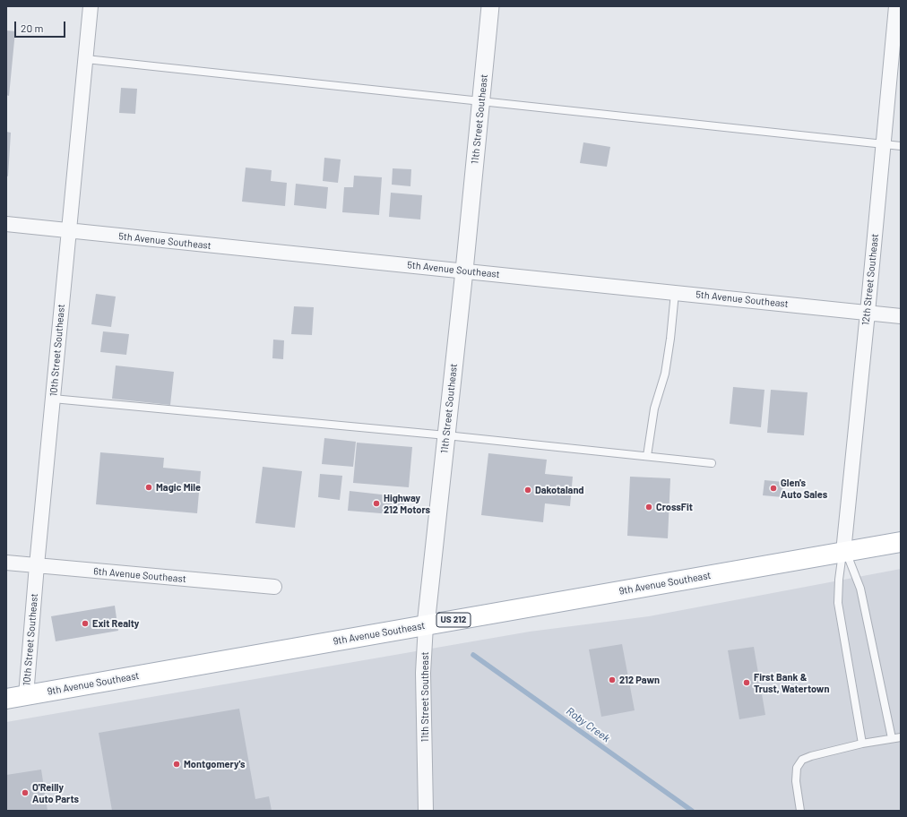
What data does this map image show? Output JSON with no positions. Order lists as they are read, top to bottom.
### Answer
{
  "streets": {
    "main road": ["9th Avenue Southeast", "US 212"],
    "street": [
      "11th Street Southeast",
      "5th Avenue Southeast",
      "12th Street Southeast",
      "10th Street Southeast",
      "6th Avenue Southeast"
    ]
  },
  "crossings": [
    ["11th Street Southeast", "5th Avenue Southeast"],
    ["11th Street Southeast", "9th Avenue Southeast"],
    ["5th Avenue Southeast", "12th Street Southeast"],
    ["5th Avenue Southeast", "10th Street Southeast"],
    ["12th Street Southeast", "9th Avenue Southeast"],
    ["10th Street Southeast", "6th Avenue Southeast"],
    ["10th Street Southeast", "9th Avenue Southeast"]
  ],
  "water": ["Roby Creek"],
  "places": [
    "Magic Mile",
    "Glen's Auto Sales",
    "Dakotaland",
    "Highway 212 Motors",
    "CrossFit",
    "Exit Realty",
    "212 Pawn",
    "First Bank & Trust, Watertown",
    "Montgomery's",
    "O'Reilly Auto Parts"
  ],
  "scale_bar": "20 m"
}
